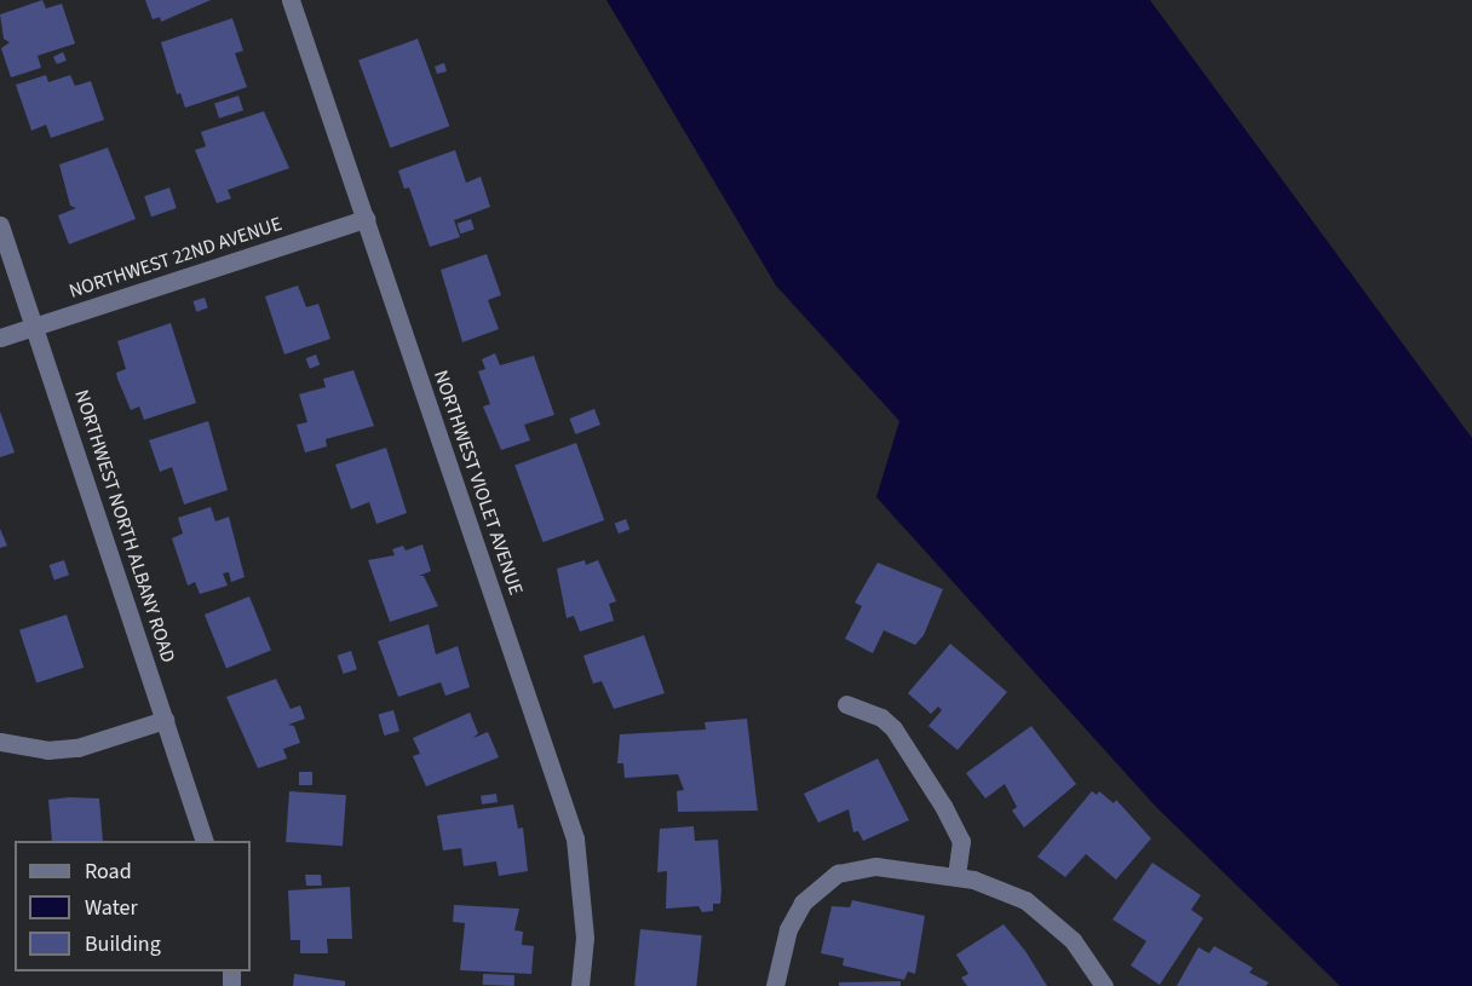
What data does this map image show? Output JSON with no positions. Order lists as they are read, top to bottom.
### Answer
{
  "streets": {
    "street": ["NORTHWEST 22ND AVENUE", "NORTHWEST VIOLET AVENUE", "NORTHWEST NORTH ALBANY ROAD"]
  },
  "crossings": [
    ["NORTHWEST 22ND AVENUE", "NORTHWEST VIOLET AVENUE"],
    ["NORTHWEST 22ND AVENUE", "NORTHWEST NORTH ALBANY ROAD"]
  ],
  "legend": ["Road", "Water", "Building"]
}
